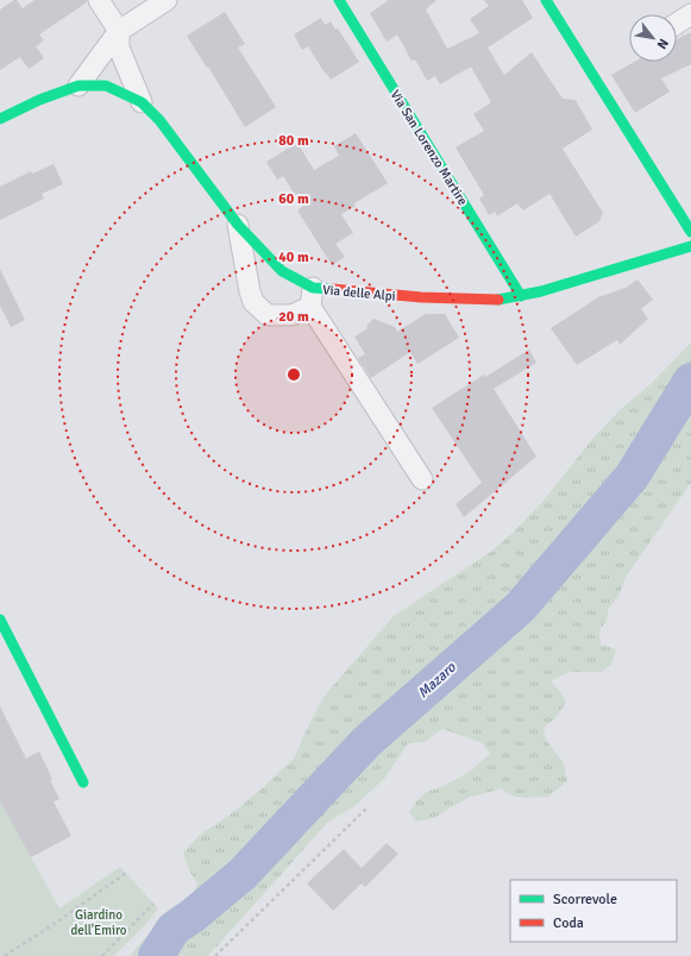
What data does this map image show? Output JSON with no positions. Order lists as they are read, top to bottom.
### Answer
{
  "streets": {
    "street": ["Via San Lorenzo Martire", "Via delle Alpi"]
  },
  "crossings": [
    ["Via San Lorenzo Martire", "Via delle Alpi"]
  ],
  "water": ["Mazaro"],
  "parks": ["Giardino dell'Emiro"],
  "legend": ["Scorrevole", "Coda"],
  "north": "bottom right",
  "rings": [
    "80 m",
    "60 m",
    "40 m",
    "20 m"
  ]
}
